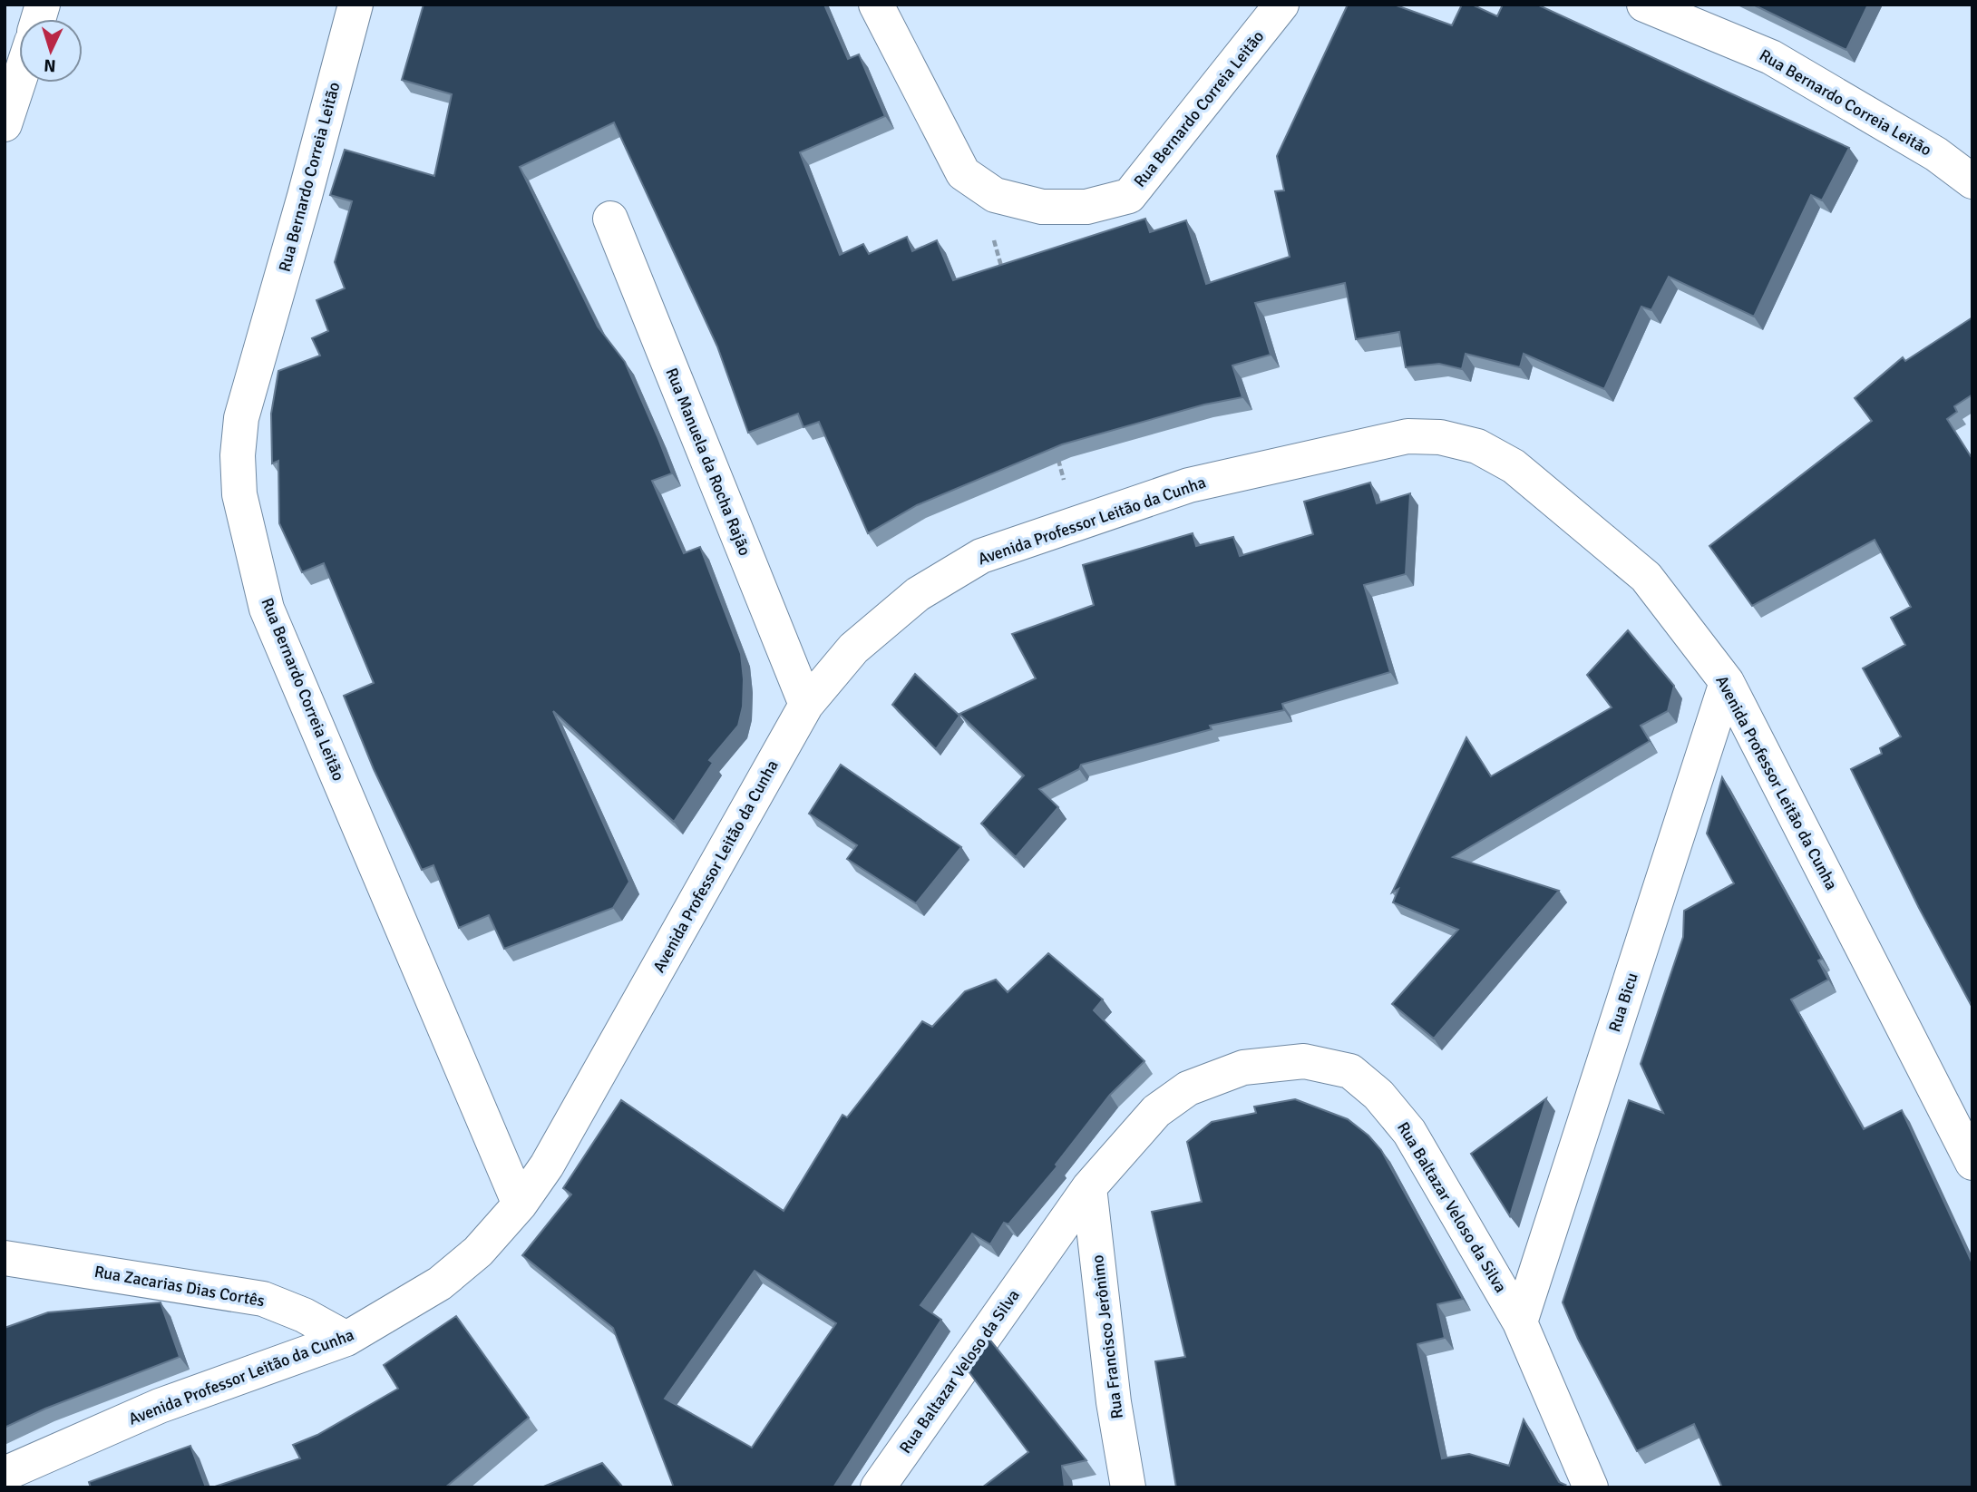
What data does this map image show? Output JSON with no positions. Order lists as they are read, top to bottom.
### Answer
{
  "streets": {
    "street": [
      "Rua Bernardo Correia Leitão",
      "Rua Manuela da Rocha Rajão",
      "Avenida Professor Leitão da Cunha",
      "Rua Bicu",
      "Rua Baltazar Veloso da Silva",
      "Rua Zacarias Dias Cortês",
      "Rua Francisco Jerônimo"
    ]
  },
  "crossings": [
    ["Rua Bernardo Correia Leitão", "Avenida Professor Leitão da Cunha"],
    ["Rua Manuela da Rocha Rajão", "Avenida Professor Leitão da Cunha"],
    ["Avenida Professor Leitão da Cunha", "Rua Bicu"],
    ["Avenida Professor Leitão da Cunha", "Rua Zacarias Dias Cortês"],
    ["Rua Bicu", "Rua Baltazar Veloso da Silva"],
    ["Rua Baltazar Veloso da Silva", "Rua Francisco Jerônimo"]
  ],
  "north": "bottom"
}
